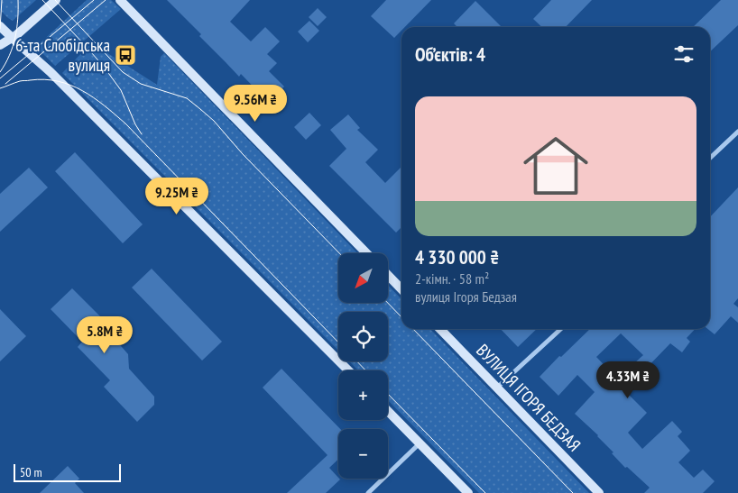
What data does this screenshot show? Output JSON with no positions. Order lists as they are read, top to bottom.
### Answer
{
  "streets": {
    "street": ["ВУЛИЦЯ ІГОРЯ БЕДЗАЯ"]
  },
  "places": {
    "bus stop": ["6-та Слобідська вулиця"]
  },
  "scale_bar": "50 m",
  "north": "bottom left",
  "page": {
    "heading": "Об’єктів: 4",
    "list": [
      {
        "name": "4 330 000 ₴",
        "note": "2-кімн. · 58 m² · вулиця Ігоря Бедзая"
      }
    ],
    "price": [
      "9.56M ₴",
      "9.25M ₴",
      "5.8M ₴",
      "4.33M ₴"
    ],
    "map_buttons": ["+", "−"],
    "scale": "50 m"
  }
}
